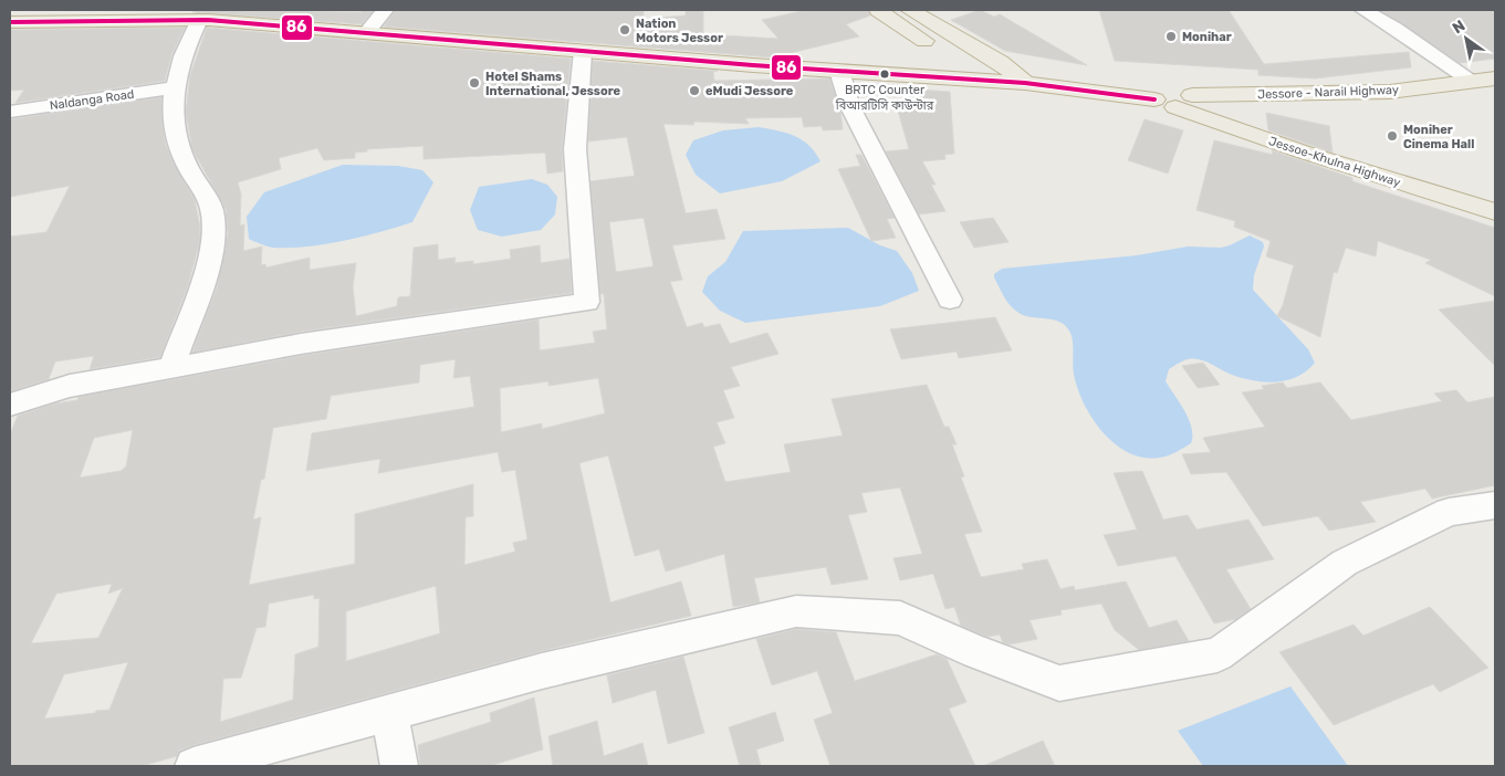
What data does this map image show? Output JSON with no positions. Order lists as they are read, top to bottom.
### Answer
{
  "streets": {
    "highway": ["Jessore - Narail Highway", "Jessoe-Khulna Highway"],
    "street": ["Naldanga Road"]
  },
  "crossings": [
    ["Jessore - Narail Highway", "Jessoe-Khulna Highway"]
  ],
  "places": [
    "Nation Motors Jessor",
    "Monihar",
    "BRTC Counter বিআরটিসি কাউন্টার",
    "Hotel Shams International, Jessore",
    "eMudi Jessore",
    "Moniher Cinema Hall"
  ],
  "lines": ["transit line 86"],
  "north": "top left"
}
